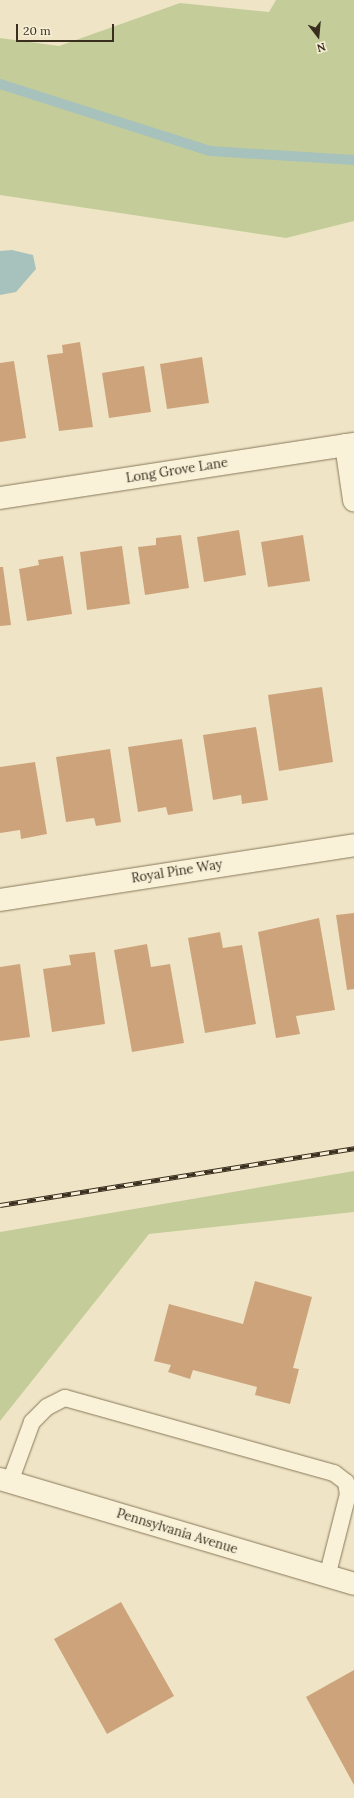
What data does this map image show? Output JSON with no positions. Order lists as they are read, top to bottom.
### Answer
{
  "streets": {
    "street": ["Long Grove Lane", "Royal Pine Way", "Pennsylvania Avenue"]
  },
  "scale_bar": "20 m",
  "north": "bottom"
}
